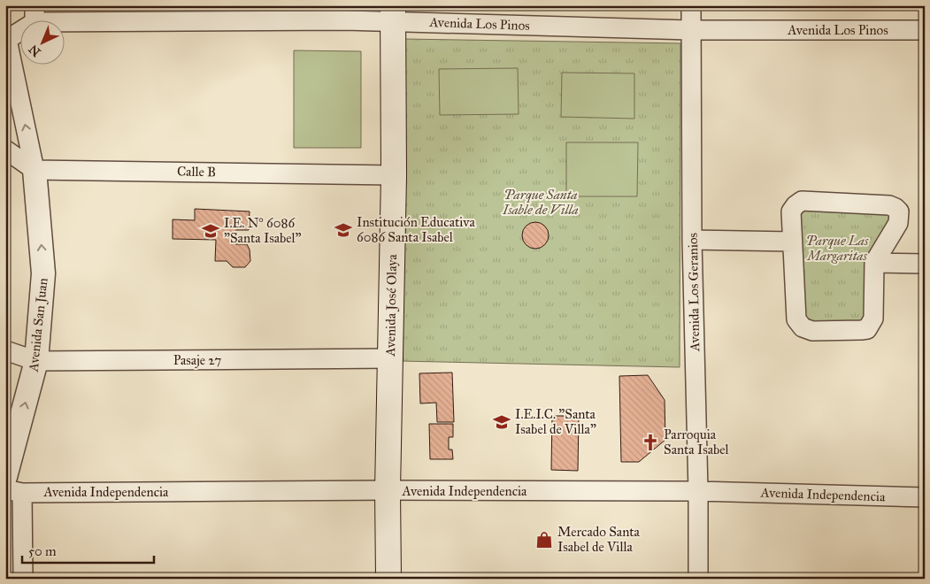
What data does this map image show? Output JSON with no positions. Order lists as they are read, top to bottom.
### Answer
{
  "streets": {
    "main road": ["Avenida José Olaya"],
    "street": [
      "Avenida Los Pinos",
      "Calle B",
      "Avenida Los Geranios",
      "Avenida San Juan",
      "Pasaje 27",
      "Avenida Independencia"
    ]
  },
  "crossings": [
    ["Avenida Los Pinos", "Avenida Los Geranios"],
    ["Avenida Los Pinos", "Avenida José Olaya"],
    ["Calle B", "Avenida José Olaya"],
    ["Calle B", "Avenida San Juan"],
    ["Avenida Los Geranios", "Avenida Independencia"],
    ["Avenida José Olaya", "Pasaje 27"],
    ["Avenida José Olaya", "Avenida Independencia"],
    ["Avenida San Juan", "Pasaje 27"]
  ],
  "one_way": ["Avenida San Juan"],
  "parks": ["Parque Santa Isable de Villa", "Parque Las Margaritas"],
  "places": {
    "school or university": ["Institución Educativa 6086 Santa Isabel", "I.E. N° 6086 \"Santa Isabel\"", "I.E.I.C. \"Santa Isabel de Villa\""],
    "church": ["Parroquia Santa Isabel"],
    "shop": ["Mercado Santa Isabel de Villa"]
  },
  "scale_bar": "50 m",
  "north": "bottom left"
}
